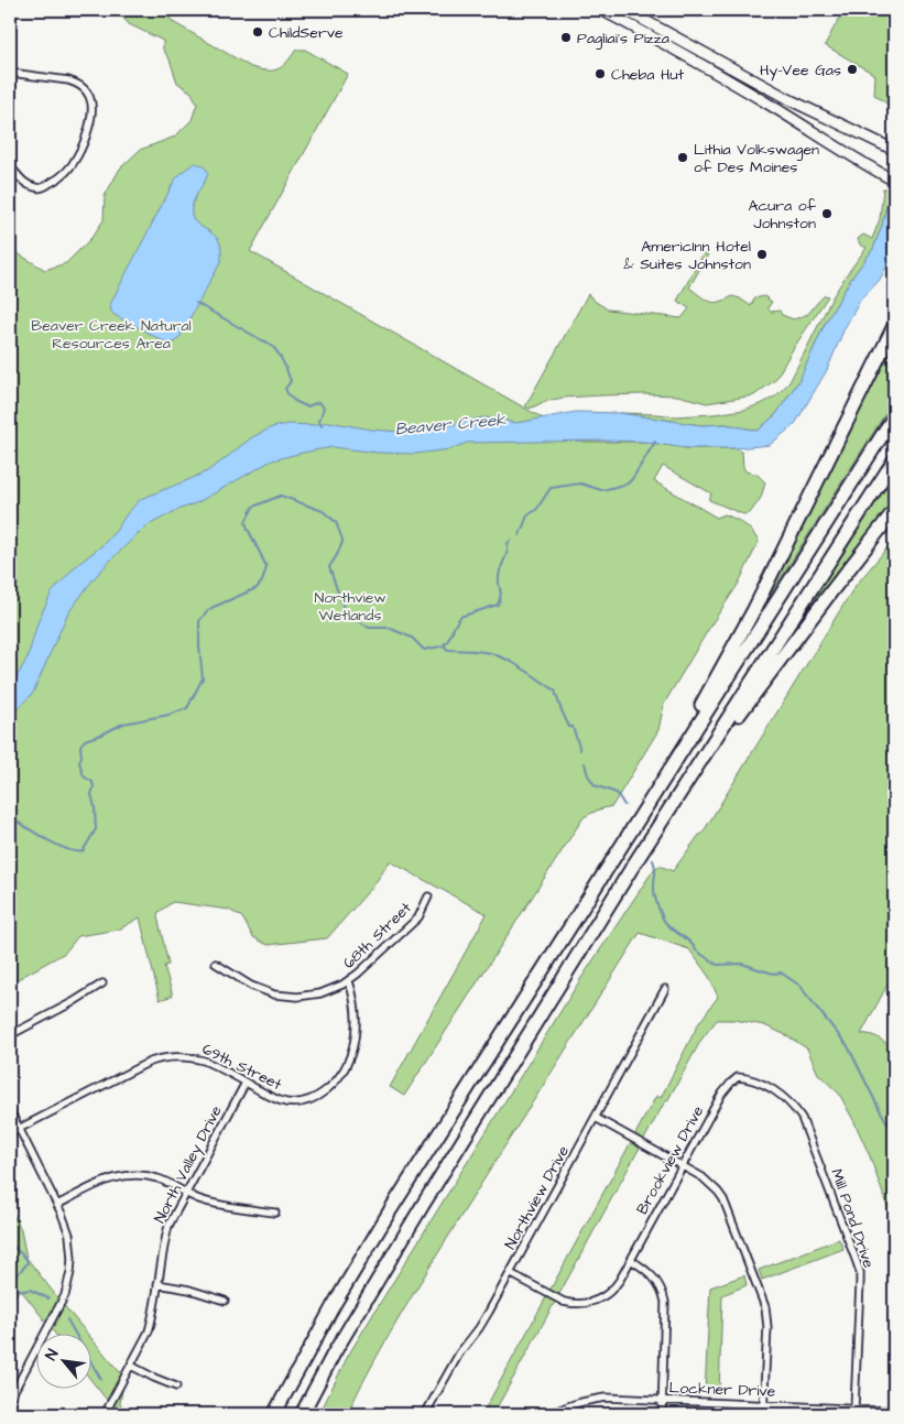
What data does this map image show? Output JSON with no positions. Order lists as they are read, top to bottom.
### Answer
{
  "streets": {
    "street": [
      "68th Street",
      "69th Street",
      "Brookview Drive",
      "North Valley Drive",
      "Northview Drive",
      "Mill Pond Drive",
      "Lockner Drive"
    ]
  },
  "crossings": [
    ["68th Street", "69th Street"],
    ["69th Street", "North Valley Drive"],
    ["Brookview Drive", "Northview Drive"],
    ["Brookview Drive", "Mill Pond Drive"],
    ["Mill Pond Drive", "Lockner Drive"]
  ],
  "water": ["Beaver Creek"],
  "parks": ["Beaver Creek Natural Resources Area", "Northview Wetlands"],
  "places": [
    "ChildServe",
    "Pagliai's Pizza",
    "Hy-Vee Gas",
    "Cheba Hut",
    "Lithia Volkswagen of Des Moines",
    "Acura of Johnston",
    "AmericInn Hotel & Suites Johnston"
  ],
  "north": "top left"
}
